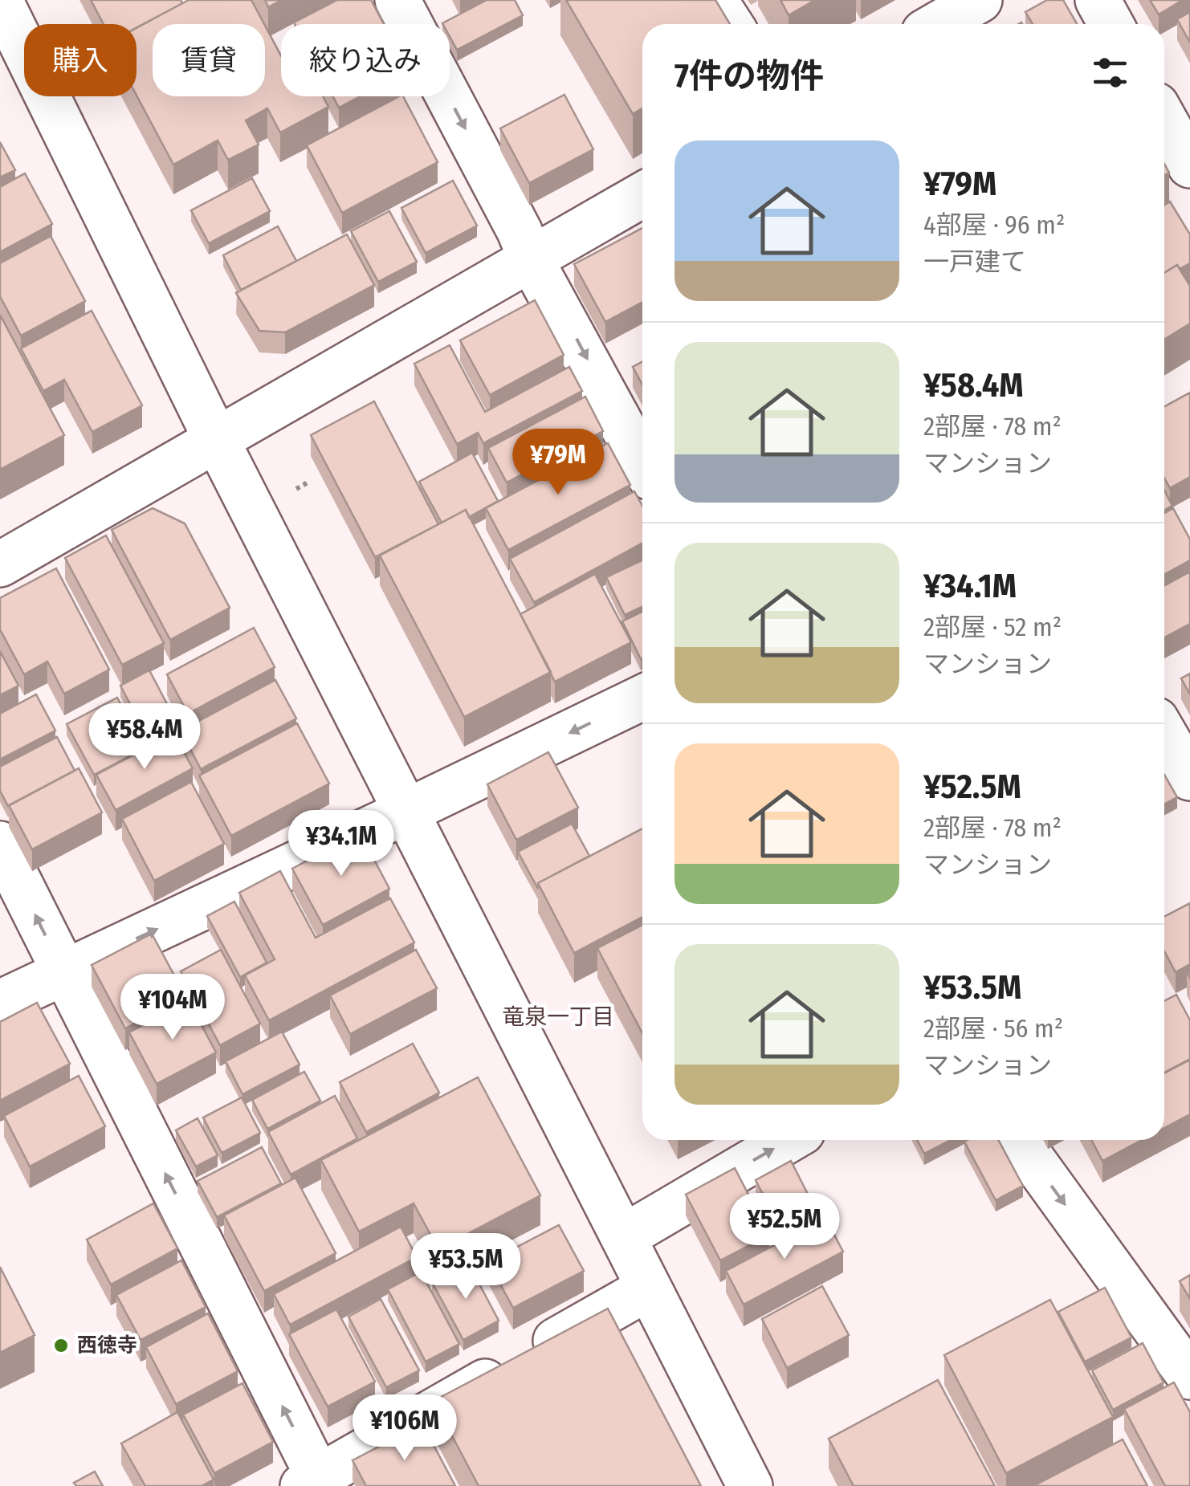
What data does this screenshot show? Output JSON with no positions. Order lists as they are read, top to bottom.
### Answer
{
  "districts": ["竜泉一丁目"],
  "places": ["西徳寺"],
  "page": {
    "chip": ["購入", "賃貸", "絞り込み"],
    "heading": "7件の物件",
    "list": [
      {
        "name": "¥79M",
        "note": "4部屋 · 96 m² · 一戸建て"
      },
      {
        "name": "¥58.4M",
        "note": "2部屋 · 78 m² · マンション"
      },
      {
        "name": "¥34.1M",
        "note": "2部屋 · 52 m² · マンション"
      },
      {
        "name": "¥52.5M",
        "note": "2部屋 · 78 m² · マンション"
      },
      {
        "name": "¥53.5M",
        "note": "2部屋 · 56 m² · マンション"
      }
    ],
    "price": [
      "¥79M",
      "¥58.4M",
      "¥34.1M",
      "¥104M",
      "¥52.5M",
      "¥53.5M",
      "¥106M"
    ]
  }
}
